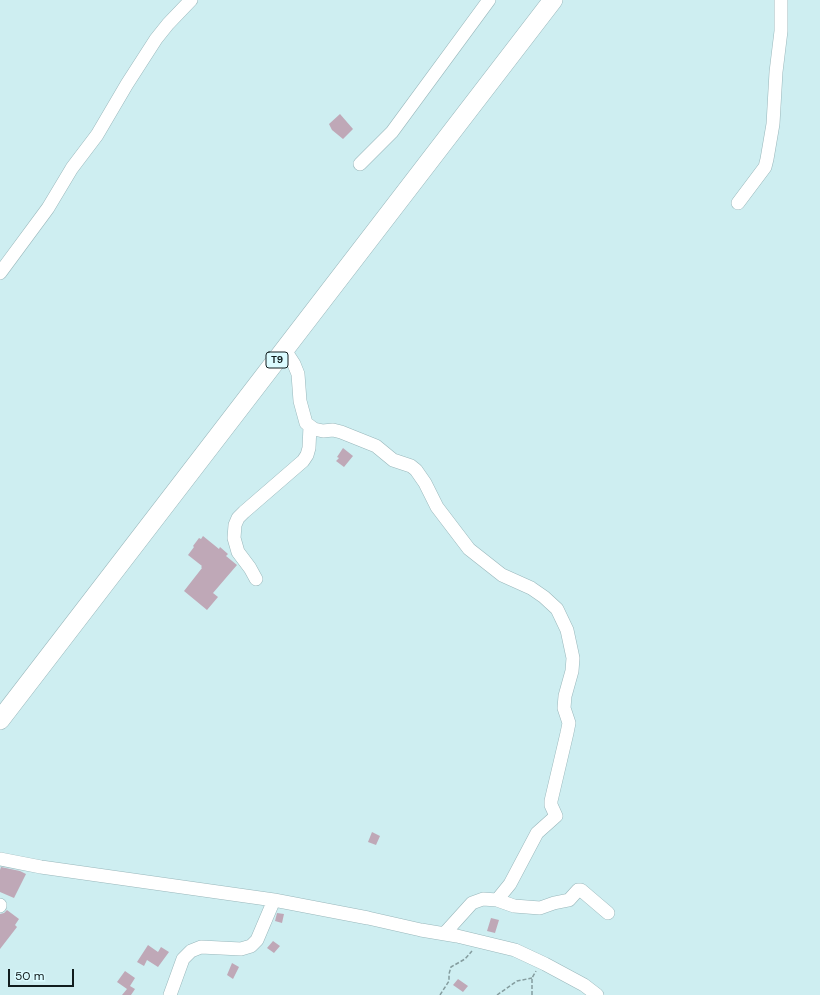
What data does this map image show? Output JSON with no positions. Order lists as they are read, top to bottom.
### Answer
{
  "streets": {
    "highway": ["T9"]
  },
  "scale_bar": "50 m"
}
